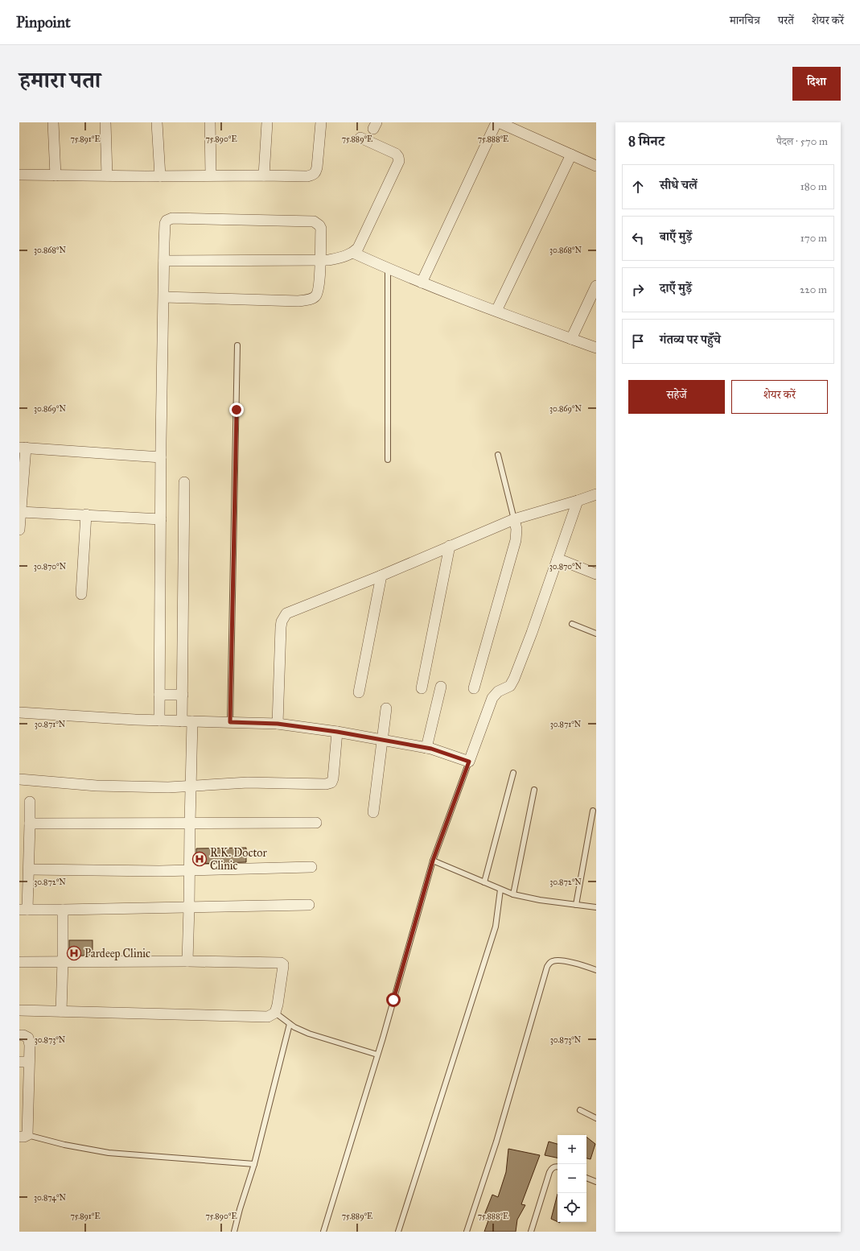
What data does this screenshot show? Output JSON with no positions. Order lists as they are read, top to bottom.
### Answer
{
  "places": {
    "hospital": ["R.K. Doctor Clinic", "Pardeep Clinic"]
  },
  "page": {
    "header": "Pinpoint",
    "nav": ["मानचित्र", "परतें", "शेयर करें"],
    "title": "हमारा पता",
    "buttons": [
      "दिशा",
      ["सहेजें", "शेयर करें"]
    ],
    "heading": ["8 मिनट", "पैदल · 570 m"],
    "list": [
      ["सीधे चलें", "180 m"],
      ["बाएँ मुड़ें", "170 m"],
      ["दाएँ मुड़ें", "220 m"],
      "गंतव्य पर पहुँचे"
    ],
    "map_buttons": ["+", "−"]
  },
  "coordinates": [
    "75.891°E",
    "75.890°E",
    "75.889°E",
    "75.888°E",
    "30.868°N",
    "30.869°N",
    "30.870°N",
    "30.871°N",
    "30.872°N",
    "30.873°N",
    "30.874°N"
  ]
}
